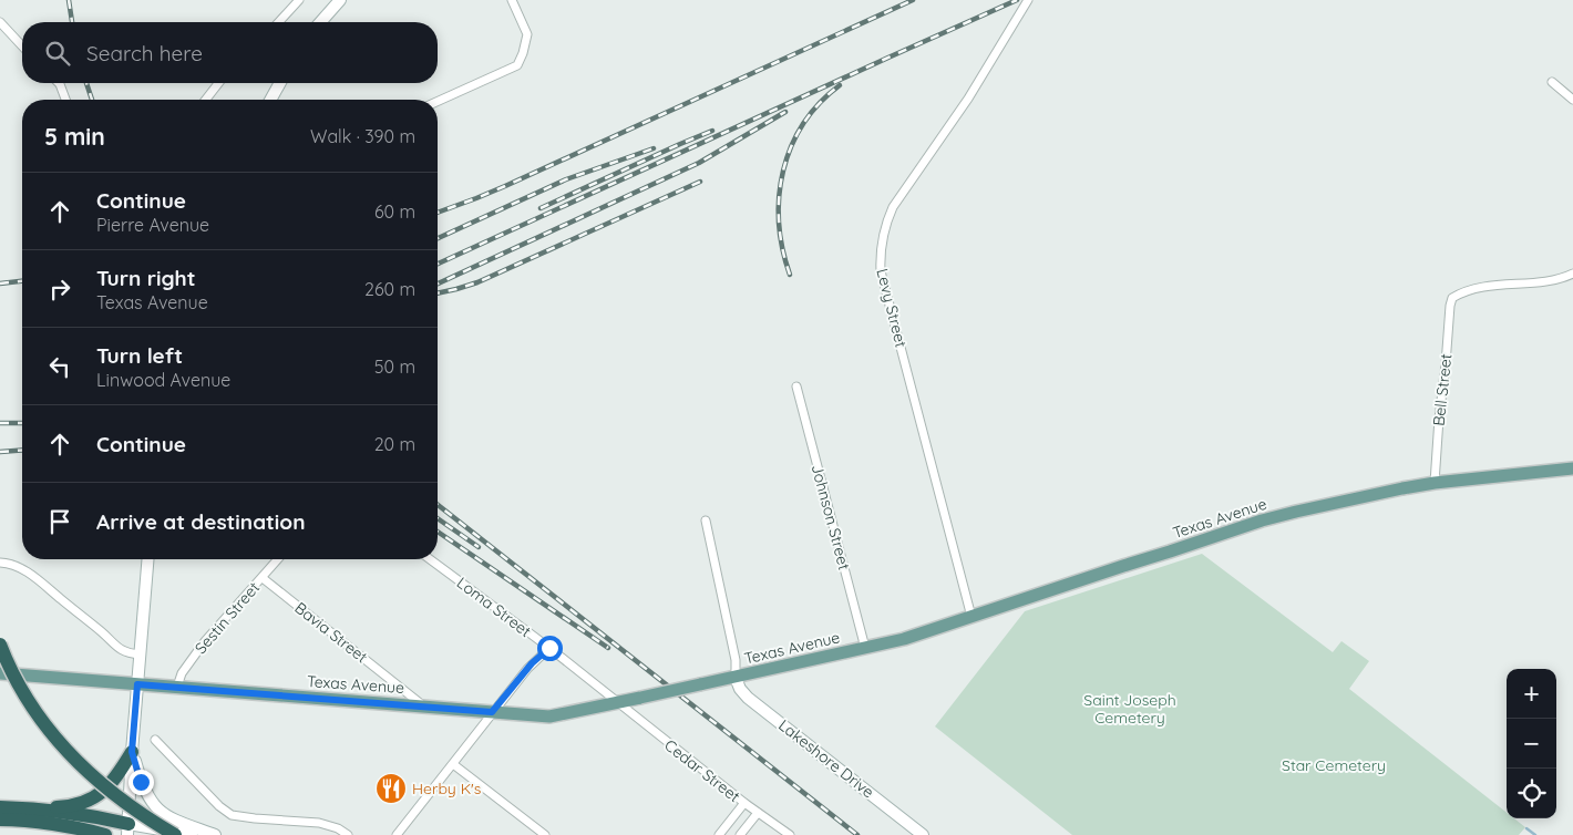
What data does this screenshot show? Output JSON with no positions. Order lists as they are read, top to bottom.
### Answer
{
  "streets": {
    "main road": ["Texas Avenue", "Lakeshore Drive"],
    "street": [
      "Levy Street",
      "Bell Street",
      "Johnson Street",
      "Loma Street",
      "Sestin Street",
      "Bavia Street",
      "Cedar Street"
    ]
  },
  "crossings": [
    ["Levy Street", "Texas Avenue"],
    ["Bell Street", "Texas Avenue"],
    ["Johnson Street", "Texas Avenue"],
    ["Texas Avenue", "Loma Street"],
    ["Texas Avenue", "Sestin Street"],
    ["Texas Avenue", "Bavia Street"],
    ["Texas Avenue", "Lakeshore Drive"],
    ["Texas Avenue", "Cedar Street"],
    ["Loma Street", "Cedar Street"],
    ["Sestin Street", "Bavia Street"]
  ],
  "parks": ["Saint Joseph Cemetery", "Star Cemetery"],
  "places": {
    "restaurant": ["Herby K's"]
  },
  "page": {
    "search": "Search here",
    "heading": ["5 min", "Walk · 390 m"],
    "list": [
      ["Continue", "Pierre Avenue", "60 m"],
      ["Turn right", "Texas Avenue", "260 m"],
      ["Turn left", "Linwood Avenue", "50 m"],
      ["Continue", "20 m"],
      "Arrive at destination"
    ],
    "map_buttons": ["+", "−"]
  }
}
